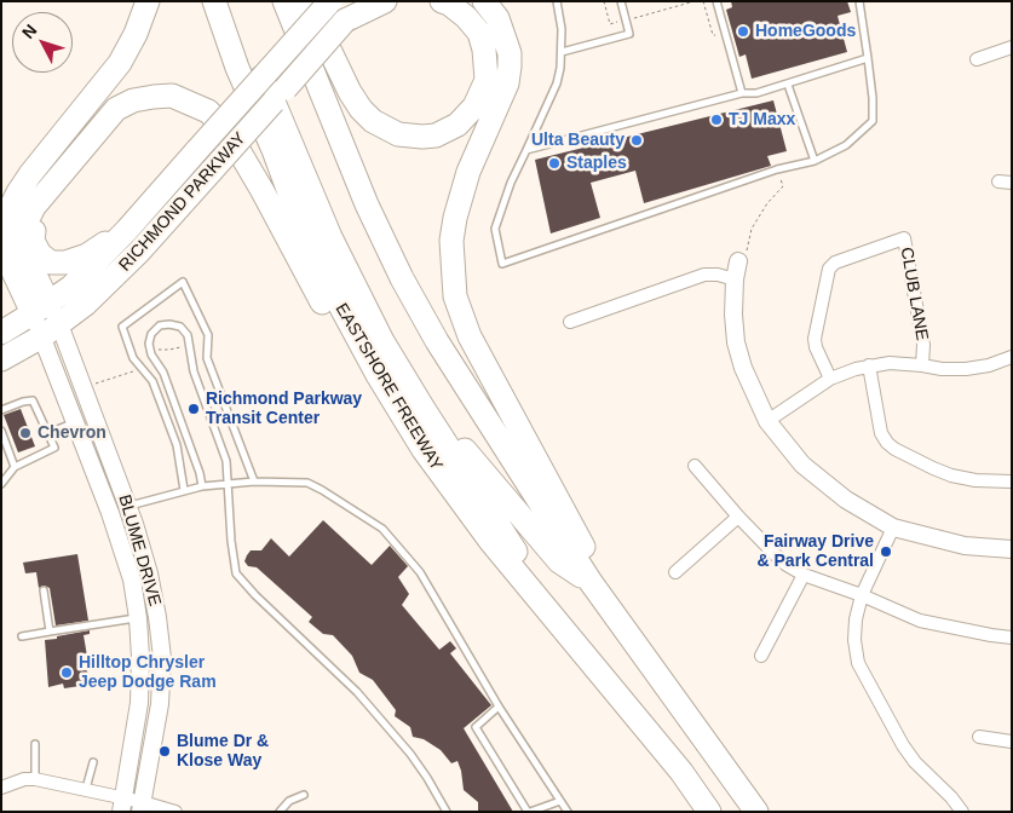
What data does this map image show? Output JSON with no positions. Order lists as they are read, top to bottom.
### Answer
{
  "streets": {
    "highway": ["RICHMOND PARKWAY", "EASTSHORE FREEWAY"],
    "street": ["CLUB LANE", "BLUME DRIVE"]
  },
  "crossings": [
    ["RICHMOND PARKWAY", "BLUME DRIVE"]
  ],
  "places": [
    "HomeGoods",
    "TJ Maxx",
    "Ulta Beauty",
    "Staples",
    "Richmond Parkway Transit Center",
    "Chevron",
    "Fairway Drive & Park Central",
    "Hilltop Chrysler Jeep Dodge Ram",
    "Blume Dr & Klose Way"
  ],
  "north": "top left"
}
